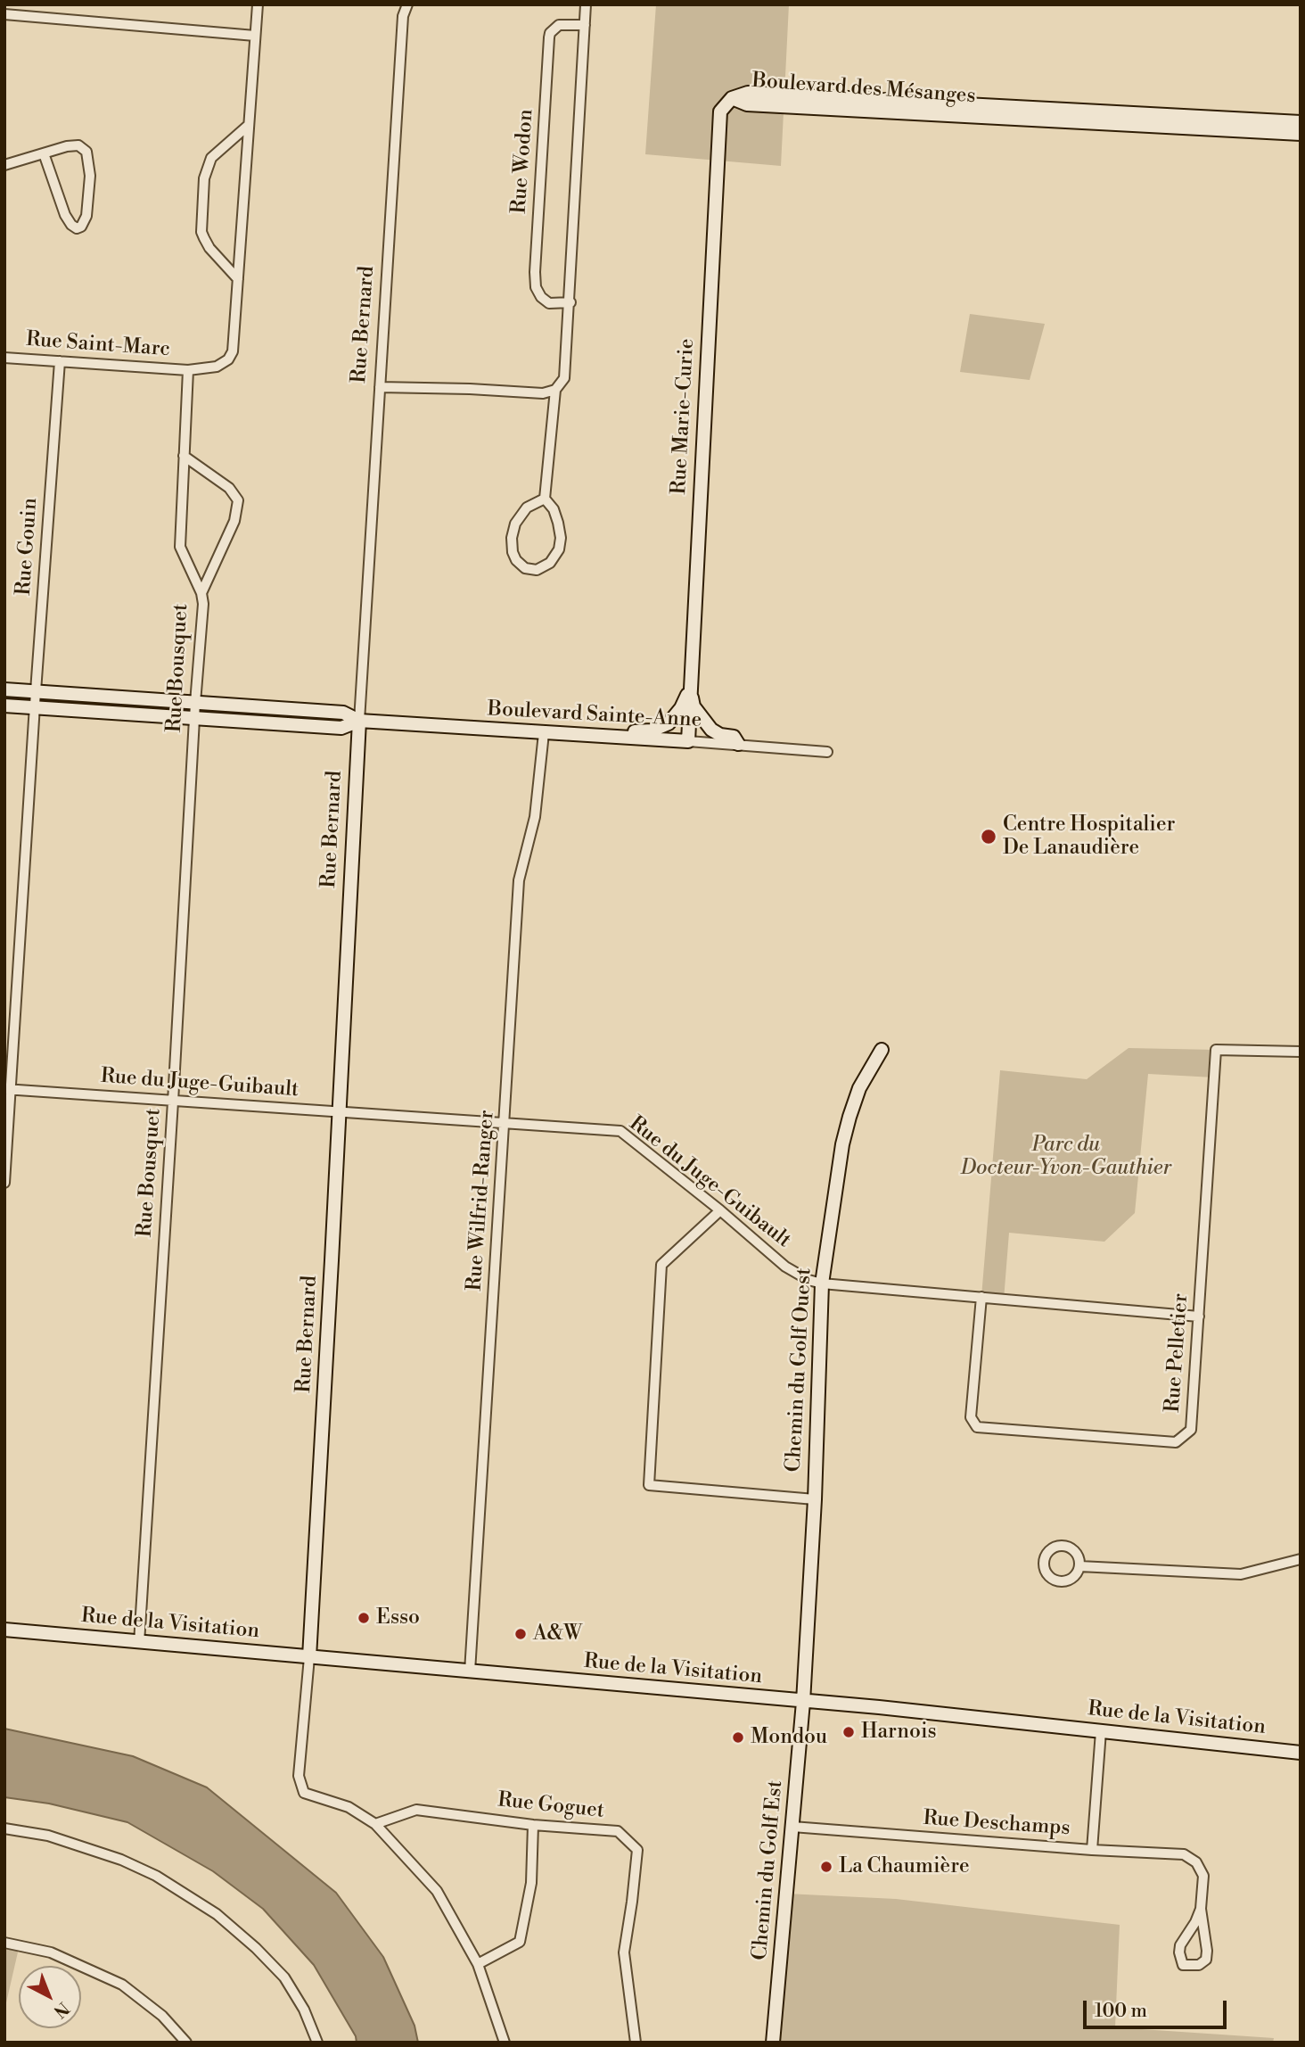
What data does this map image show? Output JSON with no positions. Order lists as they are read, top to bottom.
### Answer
{
  "streets": {
    "street": [
      "Boulevard des Mésanges",
      "Rue Wodon",
      "Rue Bernard",
      "Rue Saint-Marc",
      "Rue Marie-Curie",
      "Rue Gouin",
      "Rue Bousquet",
      "Boulevard Sainte-Anne",
      "Rue du Juge-Guibault",
      "Rue Wilfrid-Ranger",
      "Rue Pelletier",
      "Chemin du Golf Ouest",
      "Rue de la Visitation",
      "Rue Goguet",
      "Rue Deschamps",
      "Chemin du Golf Est"
    ]
  },
  "crossings": [
    ["Boulevard des Mésanges", "Rue Marie-Curie"],
    ["Rue Bernard", "Boulevard Sainte-Anne"],
    ["Rue Bernard", "Rue du Juge-Guibault"],
    ["Rue Bernard", "Rue de la Visitation"],
    ["Rue Saint-Marc", "Rue Gouin"],
    ["Rue Saint-Marc", "Rue Bousquet"],
    ["Rue Marie-Curie", "Boulevard Sainte-Anne"],
    ["Rue Gouin", "Boulevard Sainte-Anne"],
    ["Rue Gouin", "Rue du Juge-Guibault"],
    ["Rue Bousquet", "Boulevard Sainte-Anne"],
    ["Rue Bousquet", "Rue du Juge-Guibault"],
    ["Rue Bousquet", "Rue de la Visitation"],
    ["Boulevard Sainte-Anne", "Rue Wilfrid-Ranger"],
    ["Rue du Juge-Guibault", "Rue Wilfrid-Ranger"],
    ["Rue du Juge-Guibault", "Rue Pelletier"],
    ["Rue du Juge-Guibault", "Chemin du Golf Ouest"],
    ["Rue Wilfrid-Ranger", "Rue de la Visitation"],
    ["Chemin du Golf Ouest", "Rue de la Visitation"],
    ["Chemin du Golf Ouest", "Chemin du Golf Est"],
    ["Rue de la Visitation", "Chemin du Golf Est"],
    ["Rue Deschamps", "Chemin du Golf Est"]
  ],
  "parks": ["Parc du Docteur-Yvon-Gauthier"],
  "places": [
    "Centre Hospitalier De Lanaudière",
    "Esso",
    "A&W",
    "Harnois",
    "Mondou",
    "La Chaumière"
  ],
  "scale_bar": "100 m",
  "north": "bottom right"
}
